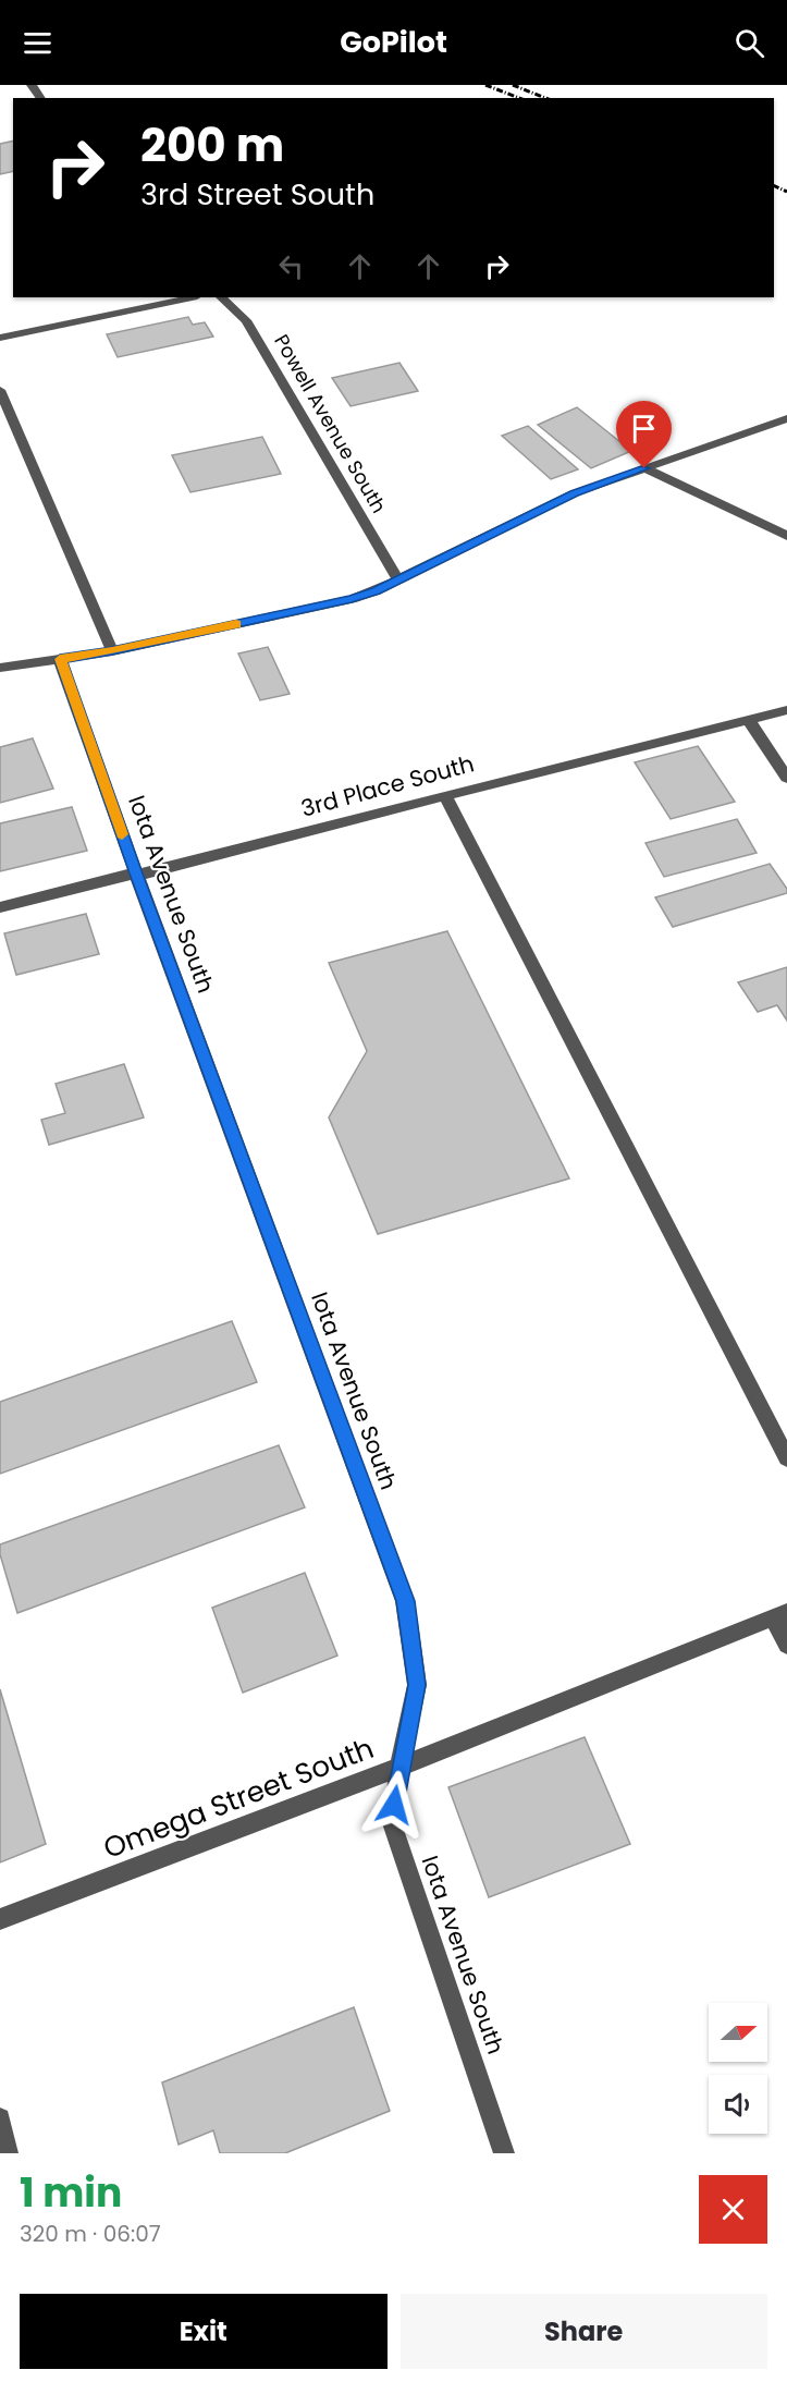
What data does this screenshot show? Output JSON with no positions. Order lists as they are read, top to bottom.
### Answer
{
  "streets": {
    "street": [
      "Powell Avenue South",
      "3rd Place South",
      "Iota Avenue South",
      "Omega Street South"
    ]
  },
  "crossings": [
    ["3rd Place South", "Iota Avenue South"],
    ["Iota Avenue South", "Omega Street South"]
  ],
  "north": "right",
  "page": {
    "header": "GoPilot",
    "turn": ["200 m", "3rd Street South"],
    "heading": ["1 min", "320 m · 06:07"],
    "buttons": ["Exit", "Share"]
  }
}
